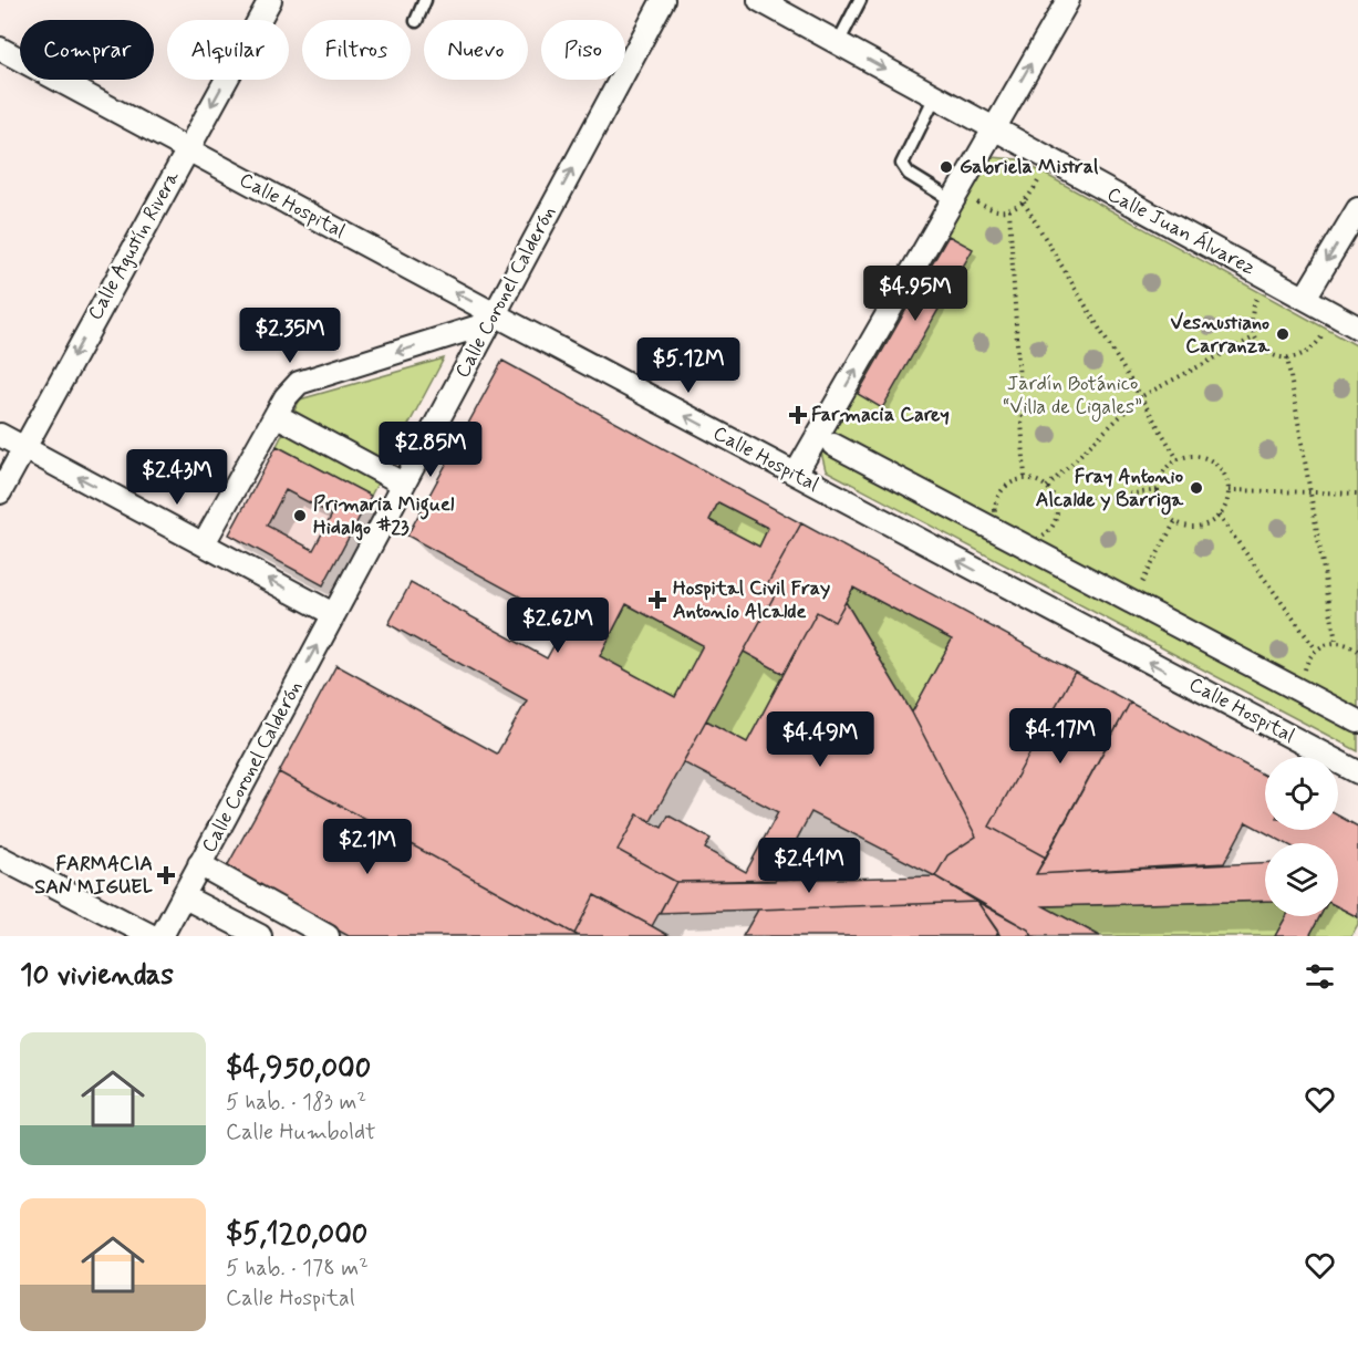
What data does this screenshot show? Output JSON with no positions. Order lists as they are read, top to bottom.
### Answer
{
  "streets": {
    "street": [
      "Calle Hospital",
      "Calle Juan Álvarez",
      "Calle Agustín Rivera",
      "Calle Coronel Calderón"
    ]
  },
  "crossings": [
    ["Calle Hospital", "Calle Agustín Rivera"],
    ["Calle Hospital", "Calle Coronel Calderón"]
  ],
  "one_way": ["Calle Agustín Rivera", "Calle Coronel Calderón"],
  "parks": ["Jardín Botánico “Villa de Cigales”"],
  "places": {
    "other": [
      "Gabriela Mistral",
      "Vesnustiano Carranza",
      "Fray Antonio Alcalde y Barriga",
      "Primaria Miguel Hidalgo #23"
    ],
    "health": ["Farmacia Carey", "Hospital Civil Fray Antonio Alcalde", "FARMACIA SAN MIGUEL"]
  },
  "page": {
    "chip": [
      "Comprar",
      "Alquilar",
      "Filtros",
      "Nuevo",
      "Piso"
    ],
    "price": [
      "$4.95M",
      "$2.35M",
      "$5.12M",
      "$2.85M",
      "$2.43M",
      "$2.62M",
      "$4.17M",
      "$4.49M",
      "$2.1M",
      "$2.41M"
    ],
    "heading": "10 viviendas",
    "list": [
      {
        "name": "$4,950,000",
        "note": "5 hab. · 183 m² · Calle Humboldt"
      },
      {
        "name": "$5,120,000",
        "note": "5 hab. · 178 m² · Calle Hospital"
      }
    ]
  }
}
